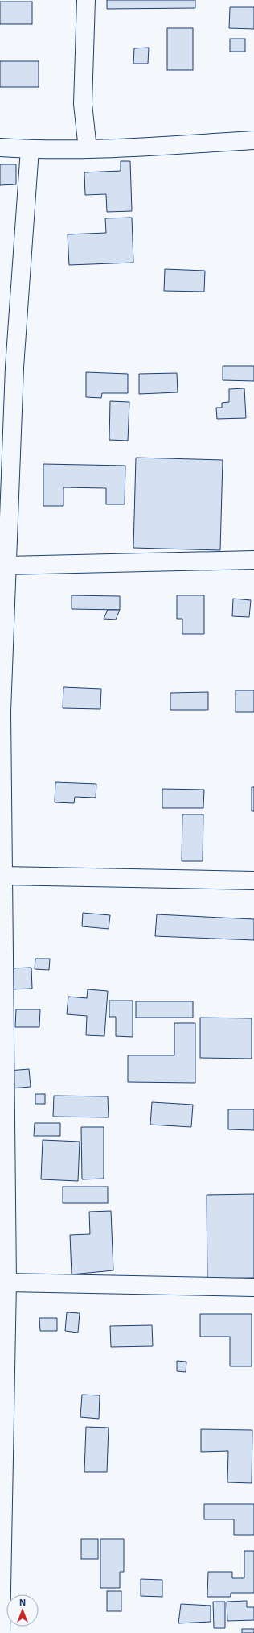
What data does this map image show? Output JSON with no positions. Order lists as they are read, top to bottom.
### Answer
{
  "north": "top"
}
